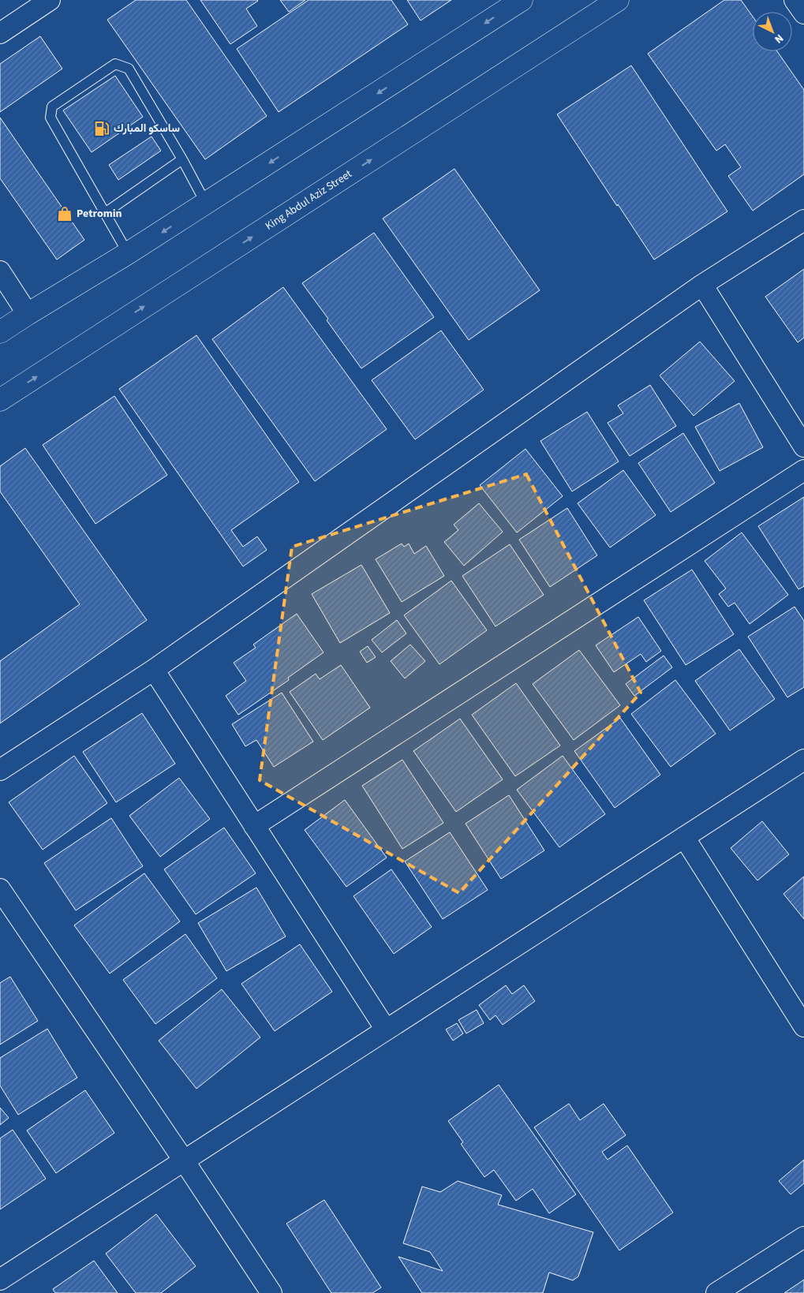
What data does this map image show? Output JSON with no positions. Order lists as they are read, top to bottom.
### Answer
{
  "streets": {
    "street": ["King Abdul Aziz Street"]
  },
  "places": {
    "fuel station": ["ساسكو المبارك"],
    "shop": ["Petromin"]
  },
  "north": "bottom right"
}
